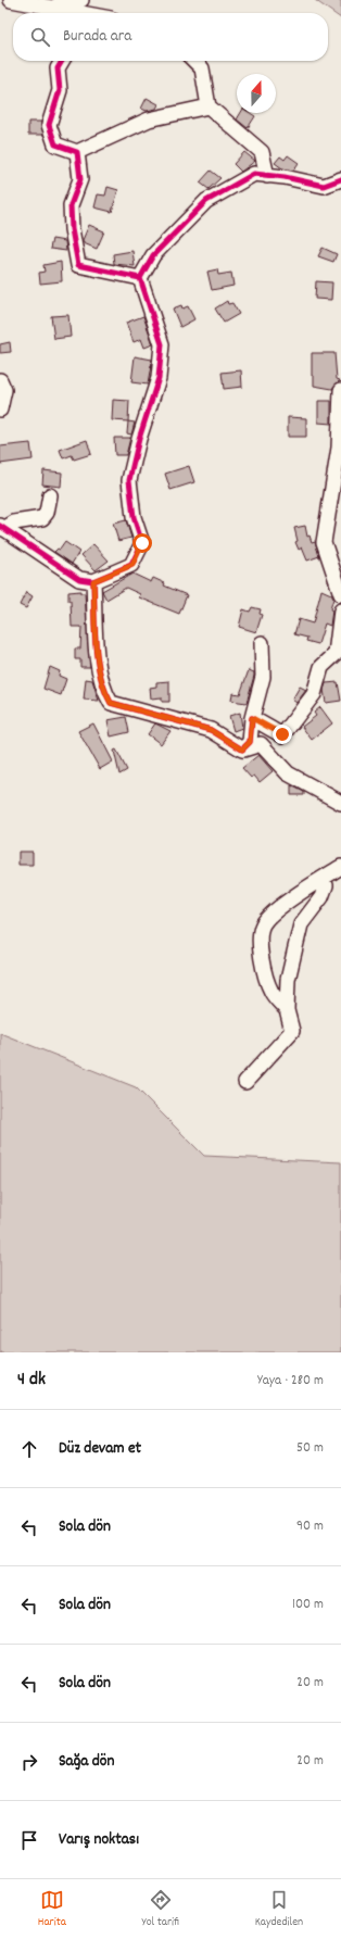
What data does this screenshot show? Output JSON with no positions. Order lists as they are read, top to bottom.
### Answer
{
  "north": "top",
  "page": {
    "search": "Burada ara",
    "heading": ["4 dk", "Yaya · 280 m"],
    "list": [
      ["Düz devam et", "50 m"],
      ["Sola dön", "90 m"],
      ["Sola dön", "100 m"],
      ["Sola dön", "20 m"],
      ["Sağa dön", "20 m"],
      "Varış noktası"
    ],
    "nav": ["Harita", "Yol tarifi", "Kaydedilen"]
  }
}
